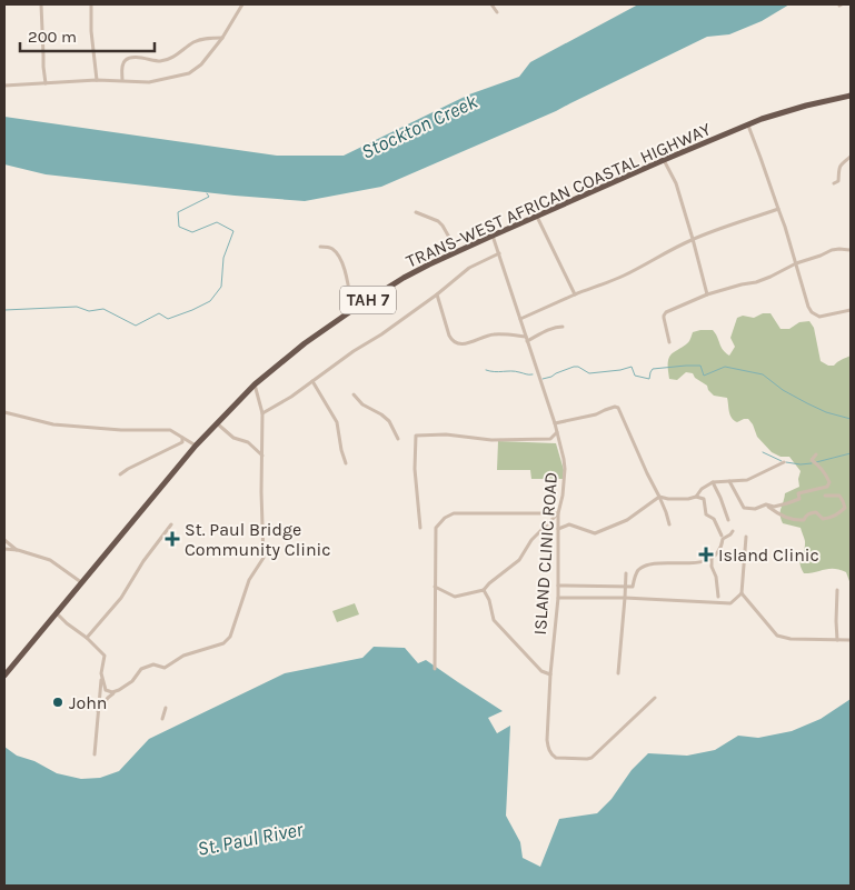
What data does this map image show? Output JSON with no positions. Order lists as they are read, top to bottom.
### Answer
{
  "streets": {
    "highway": ["TRANS-WEST AFRICAN COASTAL HIGHWAY", "TAH 7"],
    "street": ["ISLAND CLINIC ROAD"]
  },
  "crossings": [
    ["TRANS-WEST AFRICAN COASTAL HIGHWAY", "ISLAND CLINIC ROAD"]
  ],
  "water": ["Stockton Creek", "St. Paul River"],
  "places": {
    "health": ["St. Paul Bridge Community Clinic", "Island Clinic"],
    "other": ["John"]
  },
  "scale_bar": "200 m"
}
